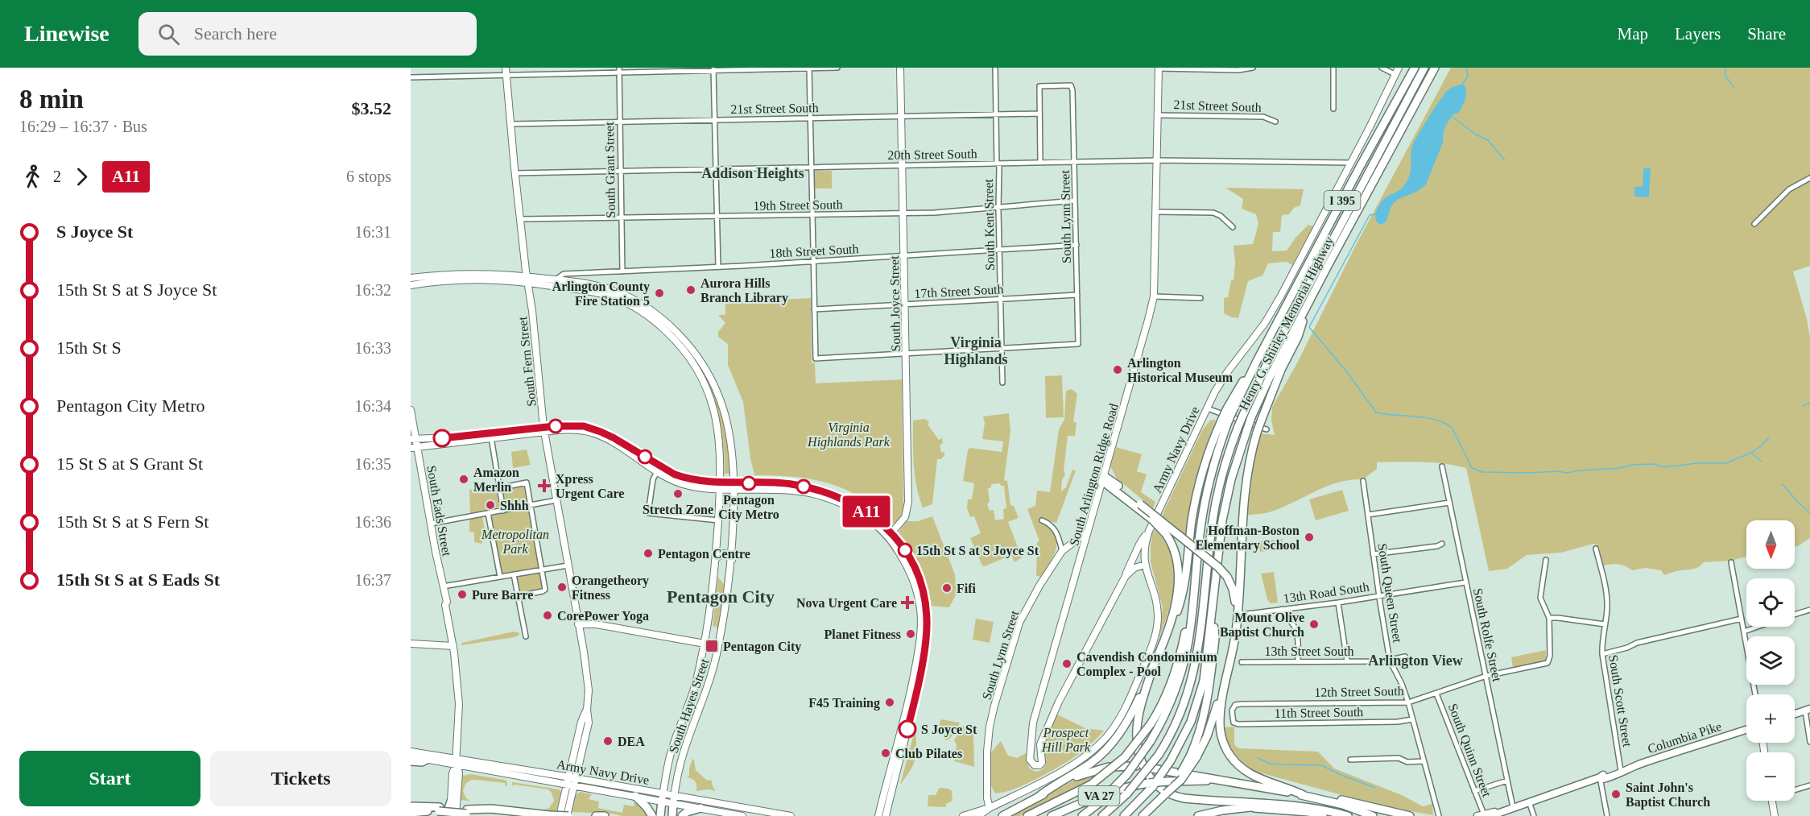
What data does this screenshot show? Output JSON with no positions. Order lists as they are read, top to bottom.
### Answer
{
  "streets": {
    "highway": ["I 395", "Henry G. Shirley Memorial Highway", "VA 27"],
    "main road": ["Columbia Pike"],
    "street": [
      "21st Street South",
      "20th Street South",
      "South Grant Street",
      "19th Street South",
      "South Lynn Street",
      "South Kent Street",
      "18th Street South",
      "17th Street South",
      "South Joyce Street",
      "South Fern Street",
      "Army Navy Drive",
      "South Arlington Ridge Road",
      "South Eads Street",
      "13th Road South",
      "South Queen Street",
      "South Rolfe Street",
      "13th Street South",
      "12th Street South",
      "South Scott Street",
      "South Hayes Street",
      "11th Street South",
      "South Quinn Street"
    ]
  },
  "crossings": [
    ["21st Street South", "South Grant Street"],
    ["21st Street South", "South Lynn Street"],
    ["21st Street South", "South Kent Street"],
    ["21st Street South", "South Joyce Street"],
    ["21st Street South", "South Fern Street"],
    ["21st Street South", "South Arlington Ridge Road"],
    ["20th Street South", "South Grant Street"],
    ["20th Street South", "South Lynn Street"],
    ["20th Street South", "South Kent Street"],
    ["20th Street South", "South Joyce Street"],
    ["20th Street South", "South Fern Street"],
    ["20th Street South", "Army Navy Drive"],
    ["20th Street South", "South Arlington Ridge Road"],
    ["South Grant Street", "19th Street South"],
    ["South Grant Street", "18th Street South"],
    ["19th Street South", "South Lynn Street"],
    ["19th Street South", "South Kent Street"],
    ["19th Street South", "South Joyce Street"],
    ["19th Street South", "South Fern Street"],
    ["South Lynn Street", "South Kent Street"],
    ["South Lynn Street", "18th Street South"],
    ["South Lynn Street", "17th Street South"],
    ["South Lynn Street", "Army Navy Drive"],
    ["South Lynn Street", "South Arlington Ridge Road"],
    ["South Kent Street", "18th Street South"],
    ["South Kent Street", "17th Street South"],
    ["18th Street South", "South Joyce Street"],
    ["18th Street South", "South Hayes Street"],
    ["17th Street South", "South Joyce Street"],
    ["Henry G. Shirley Memorial Highway", "VA 27"],
    ["South Fern Street", "Army Navy Drive"],
    ["South Fern Street", "South Hayes Street"],
    ["Army Navy Drive", "South Eads Street"],
    ["Army Navy Drive", "South Hayes Street"],
    ["13th Road South", "South Queen Street"],
    ["13th Road South", "South Rolfe Street"],
    ["South Queen Street", "13th Street South"],
    ["South Queen Street", "12th Street South"],
    ["South Queen Street", "11th Street South"],
    ["South Rolfe Street", "12th Street South"],
    ["South Rolfe Street", "Columbia Pike"],
    ["12th Street South", "11th Street South"],
    ["12th Street South", "South Quinn Street"],
    ["South Scott Street", "Columbia Pike"],
    ["Columbia Pike", "South Quinn Street"]
  ],
  "districts": [
    "Addison Heights",
    "Virginia Highlands",
    "Pentagon City",
    "Arlington View"
  ],
  "parks": ["Virginia Highlands Park", "Metropolitan Park", "Prospect Hill Park"],
  "places": {
    "other": [
      "Aurora Hills Branch Library",
      "Arlington County Fire Station 5",
      "Arlington Historical Museum",
      "Amazon Merlin",
      "Pentagon City Metro",
      "Stretch Zone",
      "Shhh",
      "Hoffman-Boston Elementary School",
      "15th St S at S Joyce St",
      "Pentagon Centre",
      "Orangetheory Fitness",
      "Fifi",
      "Pure Barre",
      "CorePower Yoga",
      "Mount Olive Baptist Church",
      "Planet Fitness",
      "Cavendish Condominium Complex - Pool",
      "F45 Training",
      "S Joyce St",
      "DEA",
      "Club Pilates",
      "Saint John's Baptist Church"
    ],
    "health": ["Xpress Urgent Care", "Nova Urgent Care"],
    "transit": ["Pentagon City"]
  },
  "lines": ["bus line A11"],
  "north": "bottom",
  "page": {
    "header": "Linewise",
    "search": "Search here",
    "nav": ["Map", "Layers", "Share"],
    "heading": ["8 min", "16:29 – 16:37 · Bus", "$3.52"],
    "on_map": "A11",
    "legs": ["2", "A11", "6 stops"],
    "list": [
      {
        "name": "S Joyce St",
        "value": "16:31"
      },
      {
        "name": "15th St S at S Joyce St",
        "value": "16:32"
      },
      {
        "name": "15th St S",
        "value": "16:33"
      },
      {
        "name": "Pentagon City Metro",
        "value": "16:34"
      },
      {
        "name": "15 St S at S Grant St",
        "value": "16:35"
      },
      {
        "name": "15th St S at S Fern St",
        "value": "16:36"
      },
      {
        "name": "15th St S at S Eads St",
        "value": "16:37"
      }
    ],
    "map_buttons": ["+", "−"],
    "buttons": ["Start", "Tickets"]
  }
}
